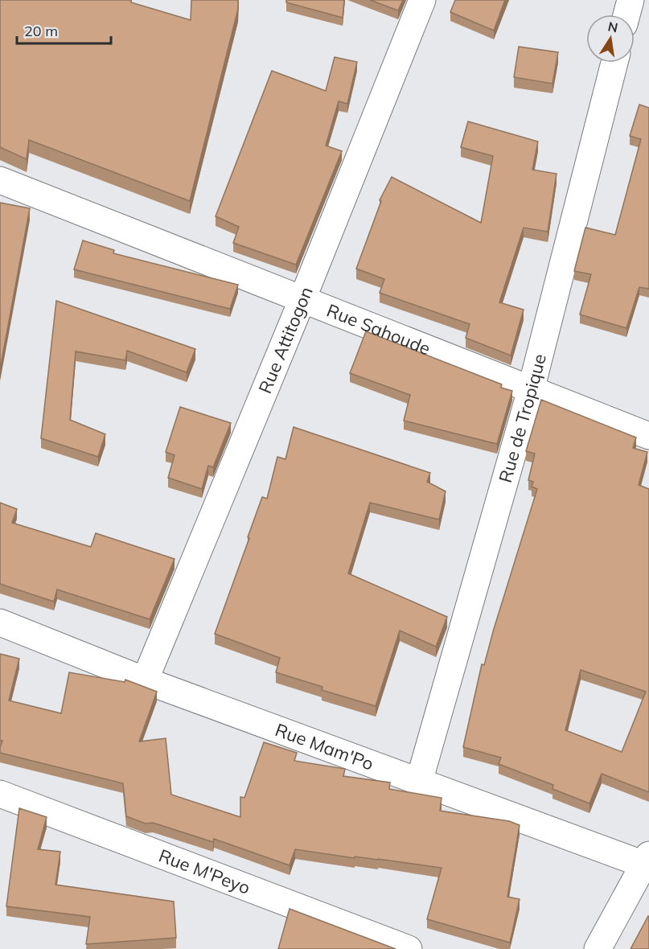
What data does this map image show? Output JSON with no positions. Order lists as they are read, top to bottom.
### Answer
{
  "streets": {
    "street": [
      "Rue Sahoude",
      "Rue Attitogon",
      "Rue de Tropique",
      "Rue Mam'Po",
      "Rue M'Peyo"
    ]
  },
  "crossings": [
    ["Rue Sahoude", "Rue Attitogon"],
    ["Rue Sahoude", "Rue de Tropique"],
    ["Rue Attitogon", "Rue Mam'Po"],
    ["Rue de Tropique", "Rue Mam'Po"]
  ],
  "scale_bar": "20 m",
  "north": "top"
}
